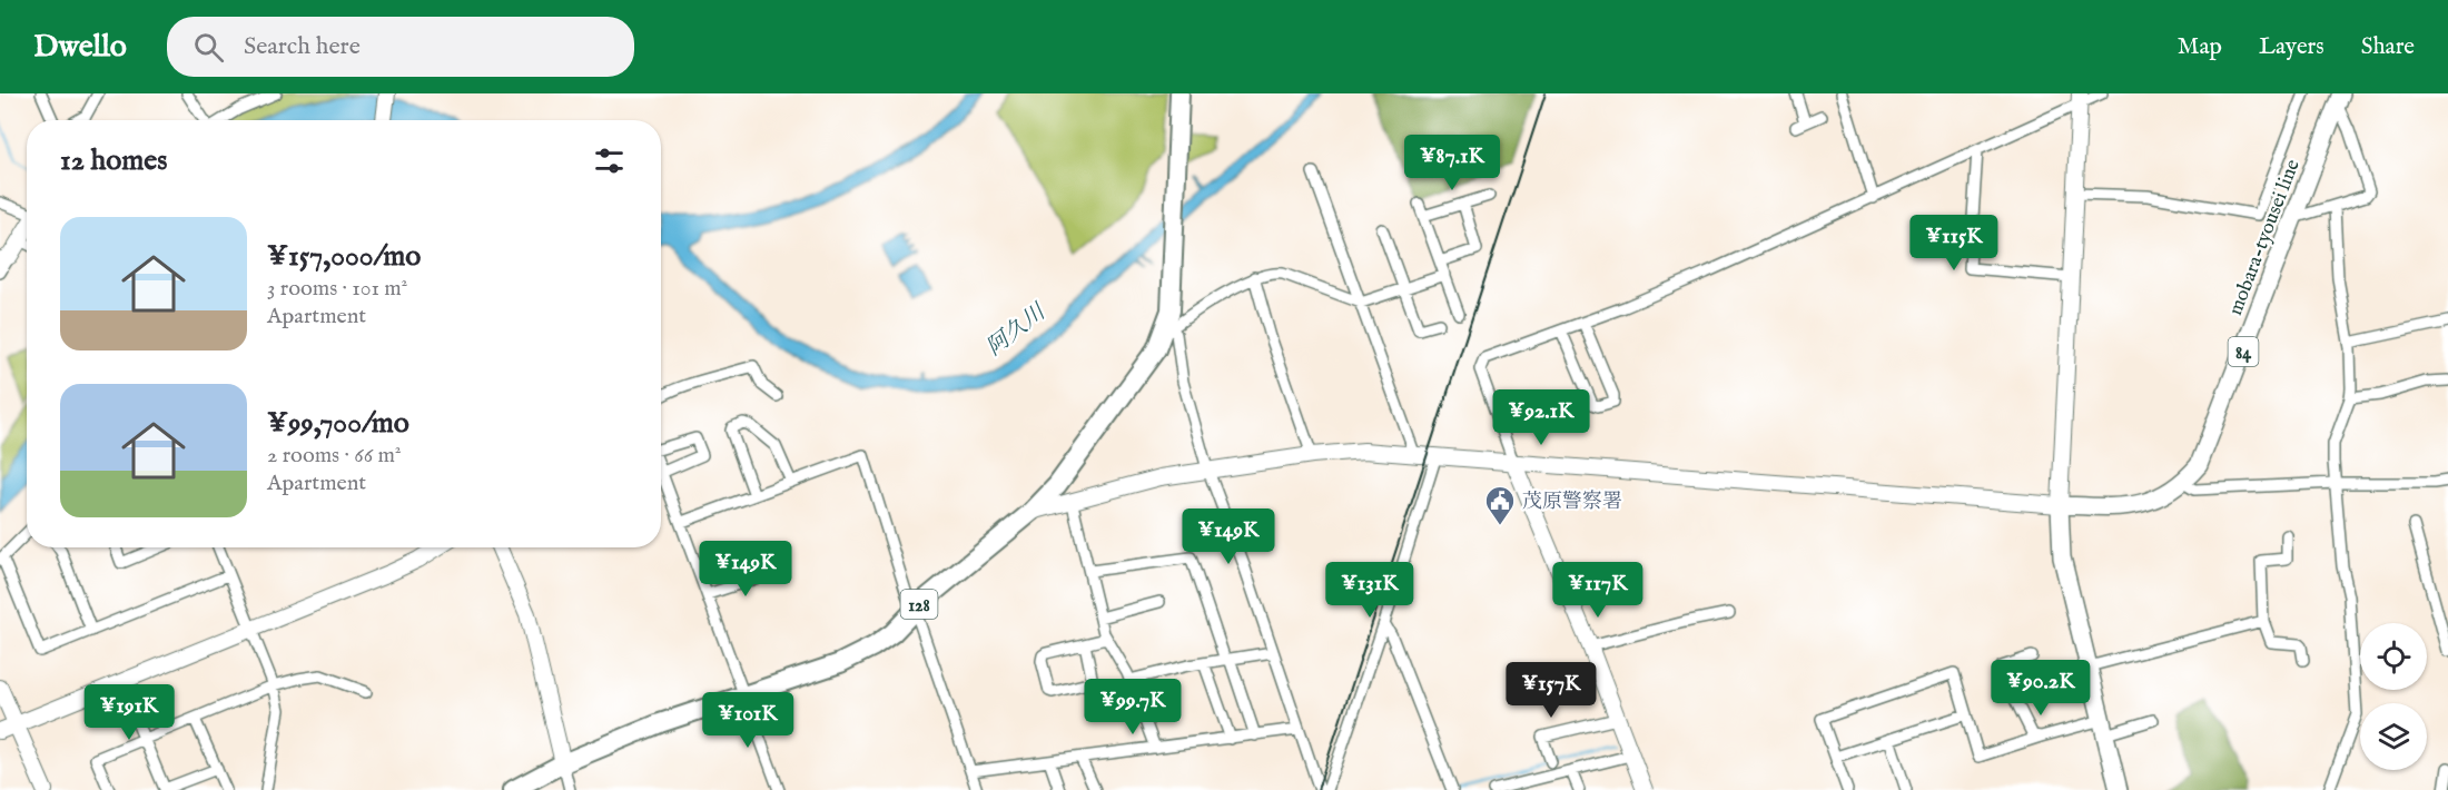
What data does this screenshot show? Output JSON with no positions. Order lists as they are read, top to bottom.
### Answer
{
  "streets": {
    "highway": ["128"],
    "main road": ["mobara-tyousei line", "84"]
  },
  "water": ["阿久川"],
  "places": {
    "public building": ["茂原警察署"]
  },
  "page": {
    "header": "Dwello",
    "search": "Search here",
    "nav": ["Map", "Layers", "Share"],
    "heading": "12 homes",
    "price": [
      "¥87.1K",
      "¥115K",
      "¥92.1K",
      "¥149K",
      "¥149K",
      "¥131K",
      "¥117K",
      "¥90.2K",
      "¥157K",
      "¥99.7K",
      "¥191K",
      "¥101K"
    ],
    "list": [
      {
        "name": "¥157,000/mo",
        "note": "3 rooms · 101 m² · Apartment"
      },
      {
        "name": "¥99,700/mo",
        "note": "2 rooms · 66 m² · Apartment"
      }
    ]
  }
}
